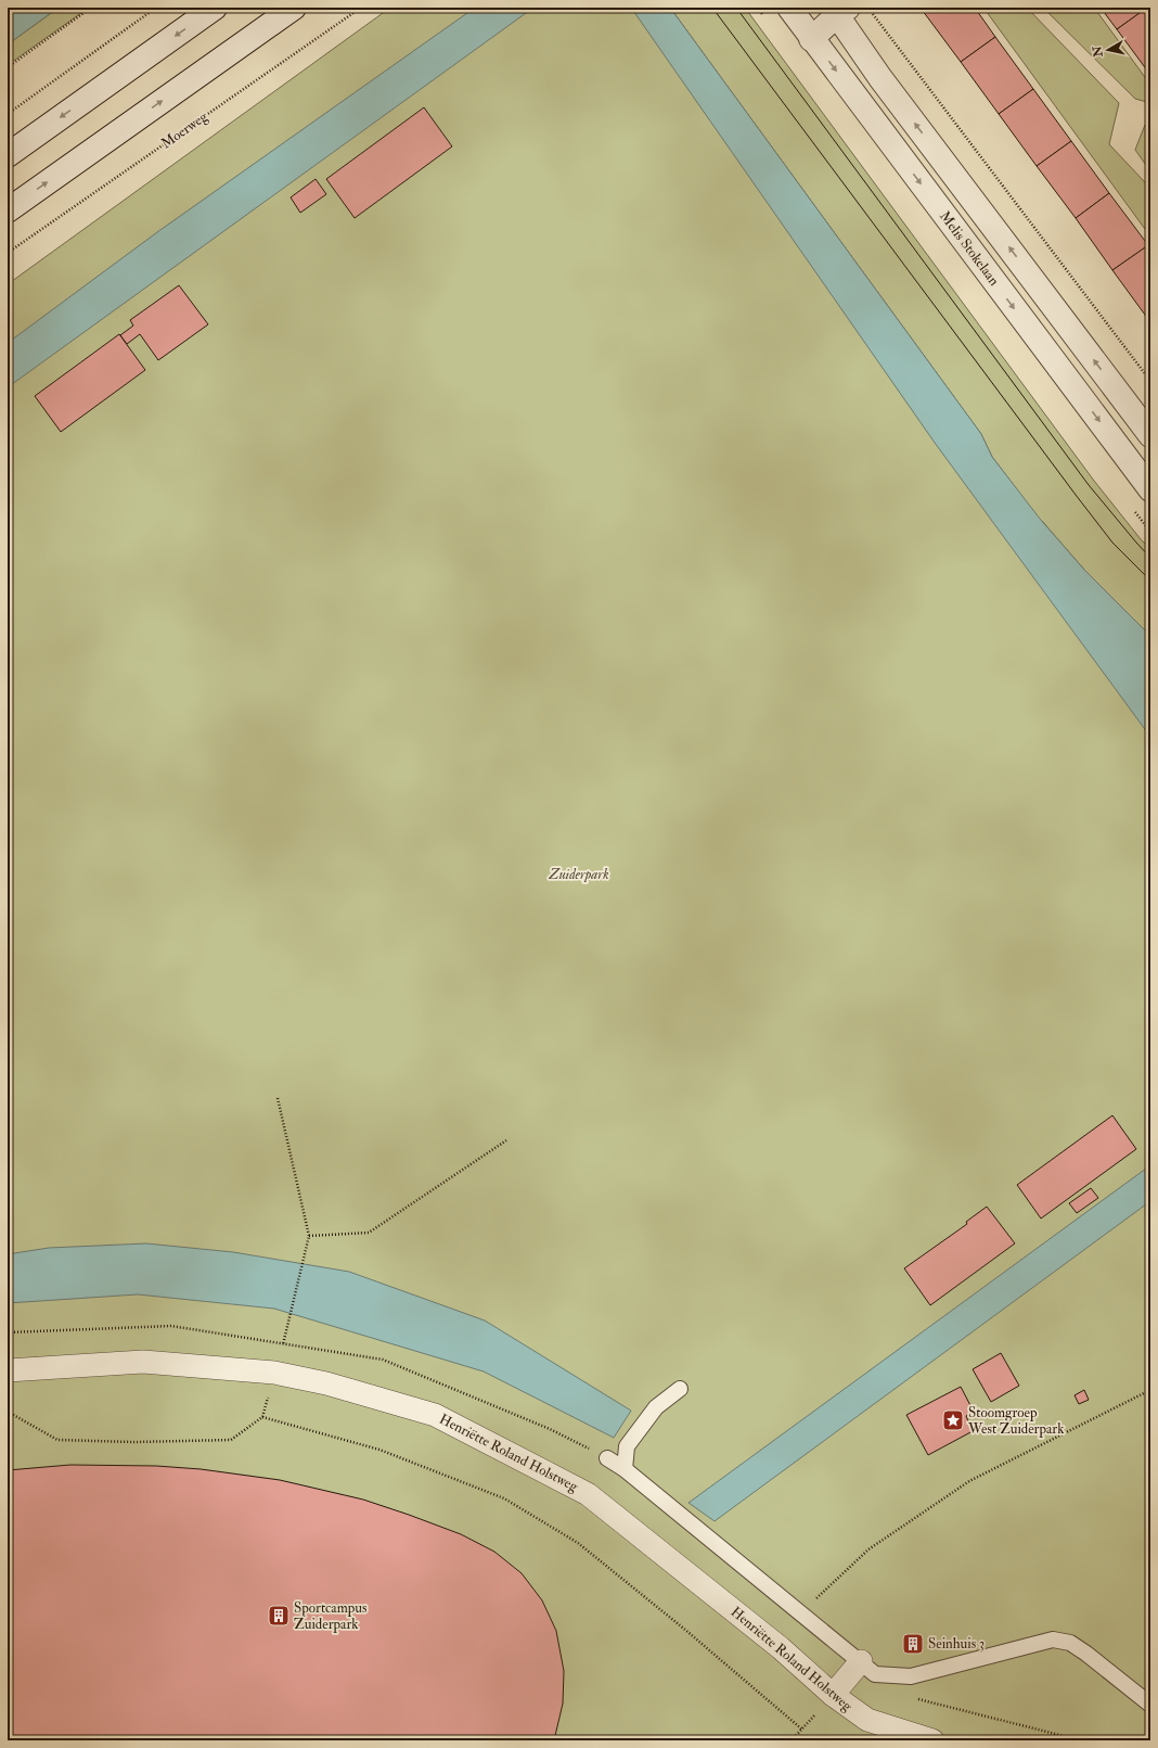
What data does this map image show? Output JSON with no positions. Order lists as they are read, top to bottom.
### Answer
{
  "streets": {
    "street": ["Melis Stokelaan", "Henriëtte Roland Holstweg"],
    "path": ["Moerweg"]
  },
  "parks": ["Zuiderpark"],
  "places": {
    "place": ["Stoomgroep West Zuiderpark"],
    "building": ["Sportcampus Zuiderpark", "Seinhuis 3"]
  },
  "north": "left"
}
